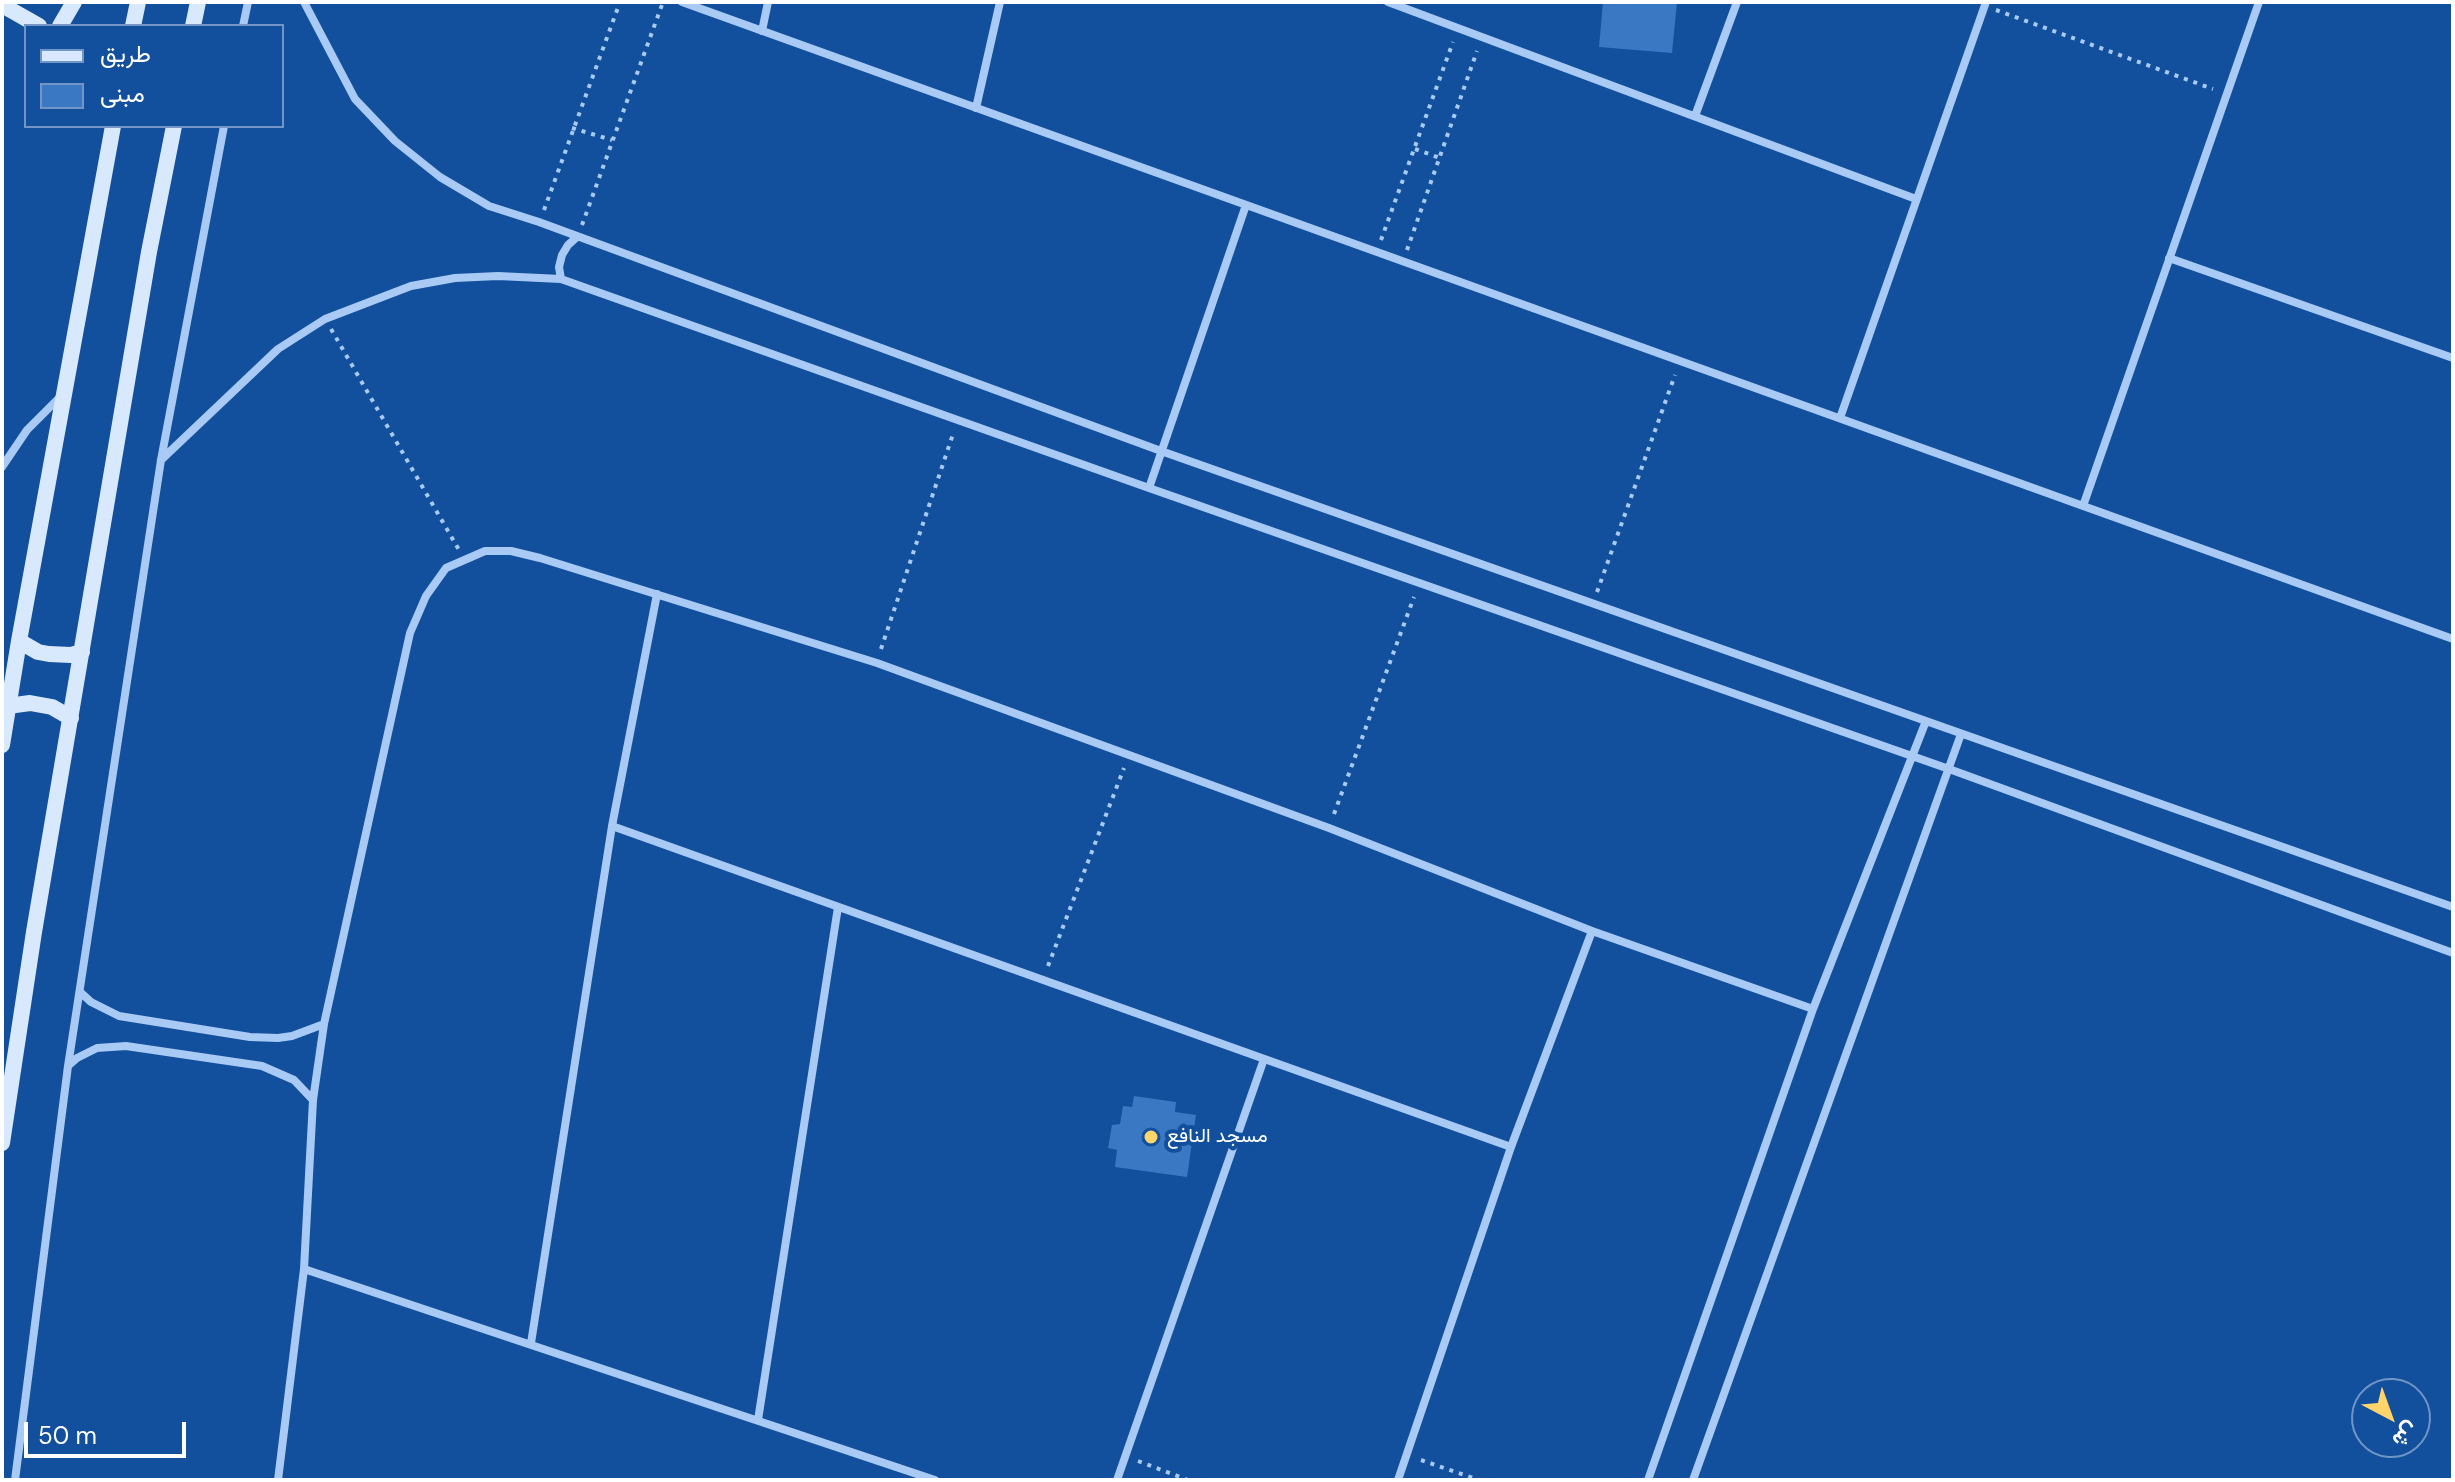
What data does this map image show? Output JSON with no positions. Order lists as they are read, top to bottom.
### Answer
{
  "places": ["مسجد النافع"],
  "legend": ["طريق", "مبنى"],
  "scale_bar": "50 m",
  "north": "bottom right"
}
